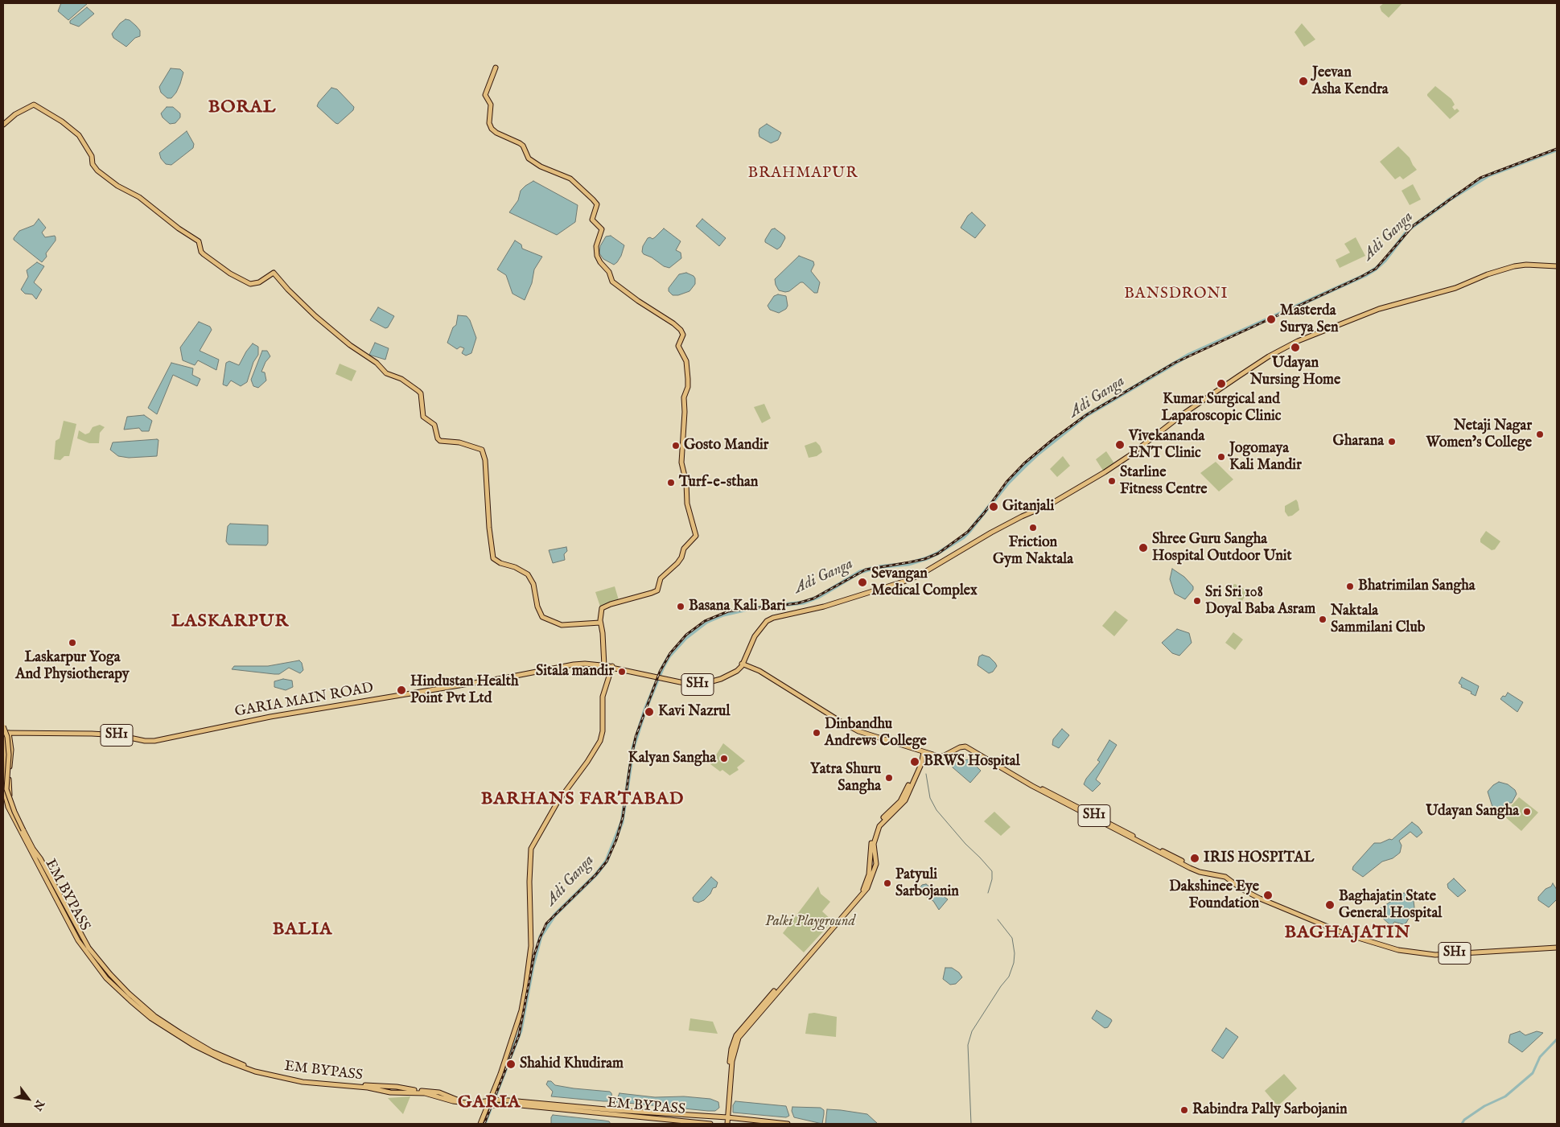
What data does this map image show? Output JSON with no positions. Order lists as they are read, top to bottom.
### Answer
{
  "streets": {
    "main road": ["SH1", "GARIA MAIN ROAD", "EM BYPASS"]
  },
  "crossings": [
    ["SH1", "GARIA MAIN ROAD"]
  ],
  "districts": [
    "BORAL",
    "BRAHMAPUR",
    "BANSDRONI",
    "LASKARPUR",
    "BARHANS FARTABAD",
    "BALIA",
    "BAGHAJATIN",
    "GARIA"
  ],
  "water": ["Adi Ganga"],
  "parks": ["Palki Playground"],
  "places": [
    "Jeevan Asha Kendra",
    "Masterda Surya Sen",
    "Udayan Nursing Home",
    "Kumar Surgical and Laparoscopic Clinic",
    "Netaji Nagar Women’s College",
    "Gharana",
    "Vivekananda ENT Clinic",
    "Gosto Mandir",
    "Jogomaya Kali Mandir",
    "Starline Fitness Centre",
    "Turf-e-sthan",
    "Gitanjali",
    "Friction Gym Naktala",
    "Shree Guru Sangha Hospital Outdoor Unit",
    "Sevangan Medical Complex",
    "Bhatrimilan Sangha",
    "Sri Sri 108 Doyal Baba Asram",
    "Basana Kali Bari",
    "Naktala Sammilani Club",
    "Laskarpur Yoga And Physiotherapy",
    "Sitala mandir",
    "Hindustan Health Point Pvt Ltd",
    "Kavi Nazrul",
    "Dinbandhu Andrews College",
    "Kalyan Sangha",
    "BRWS Hospital",
    "Yatra Shuru Sangha",
    "Udayan Sangha",
    "IRIS HOSPITAL",
    "Patyuli Sarbojanin",
    "Dakshinee Eye Foundation",
    "Baghajatin State General Hospital",
    "Shahid Khudiram",
    "Rabindra Pally Sarbojanin"
  ],
  "north": "bottom right"
}
